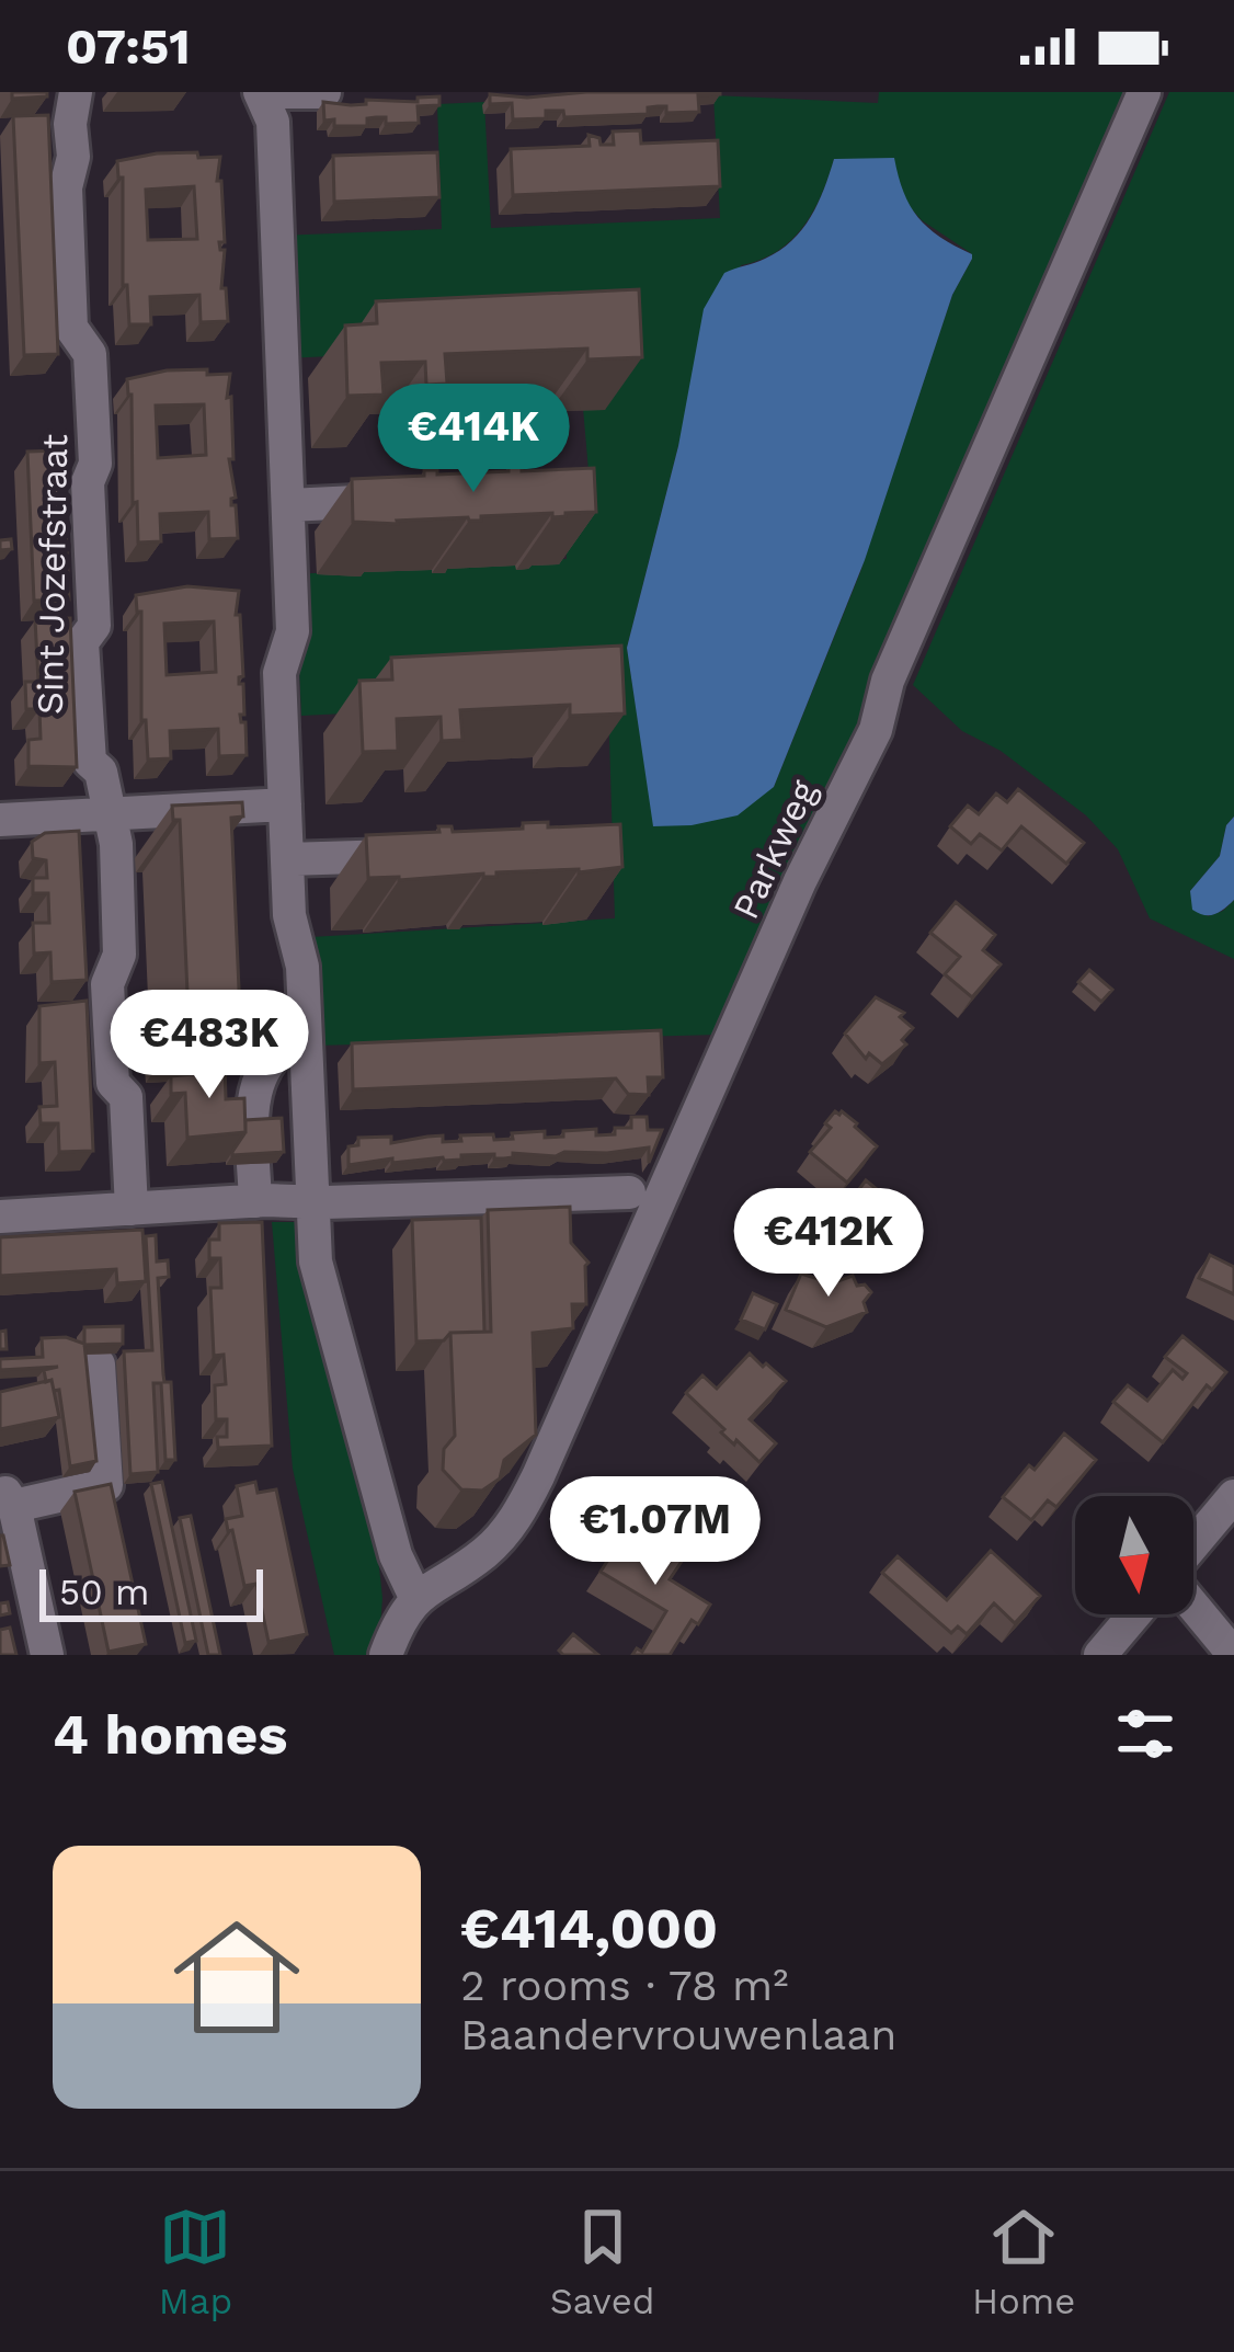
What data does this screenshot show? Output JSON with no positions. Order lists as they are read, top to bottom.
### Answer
{
  "streets": {
    "street": ["Sint Jozefstraat", "Parkweg"]
  },
  "scale_bar": "50 m",
  "north": "bottom",
  "page": {
    "status": "07:51",
    "price": [
      "€414K",
      "€483K",
      "€412K",
      "€1.07M"
    ],
    "scale": "50 m",
    "heading": "4 homes",
    "list": [
      {
        "name": "€414,000",
        "note": "2 rooms · 78 m² · Baandervrouwenlaan"
      }
    ],
    "tabs": ["Map", "Saved", "Home"]
  }
}
